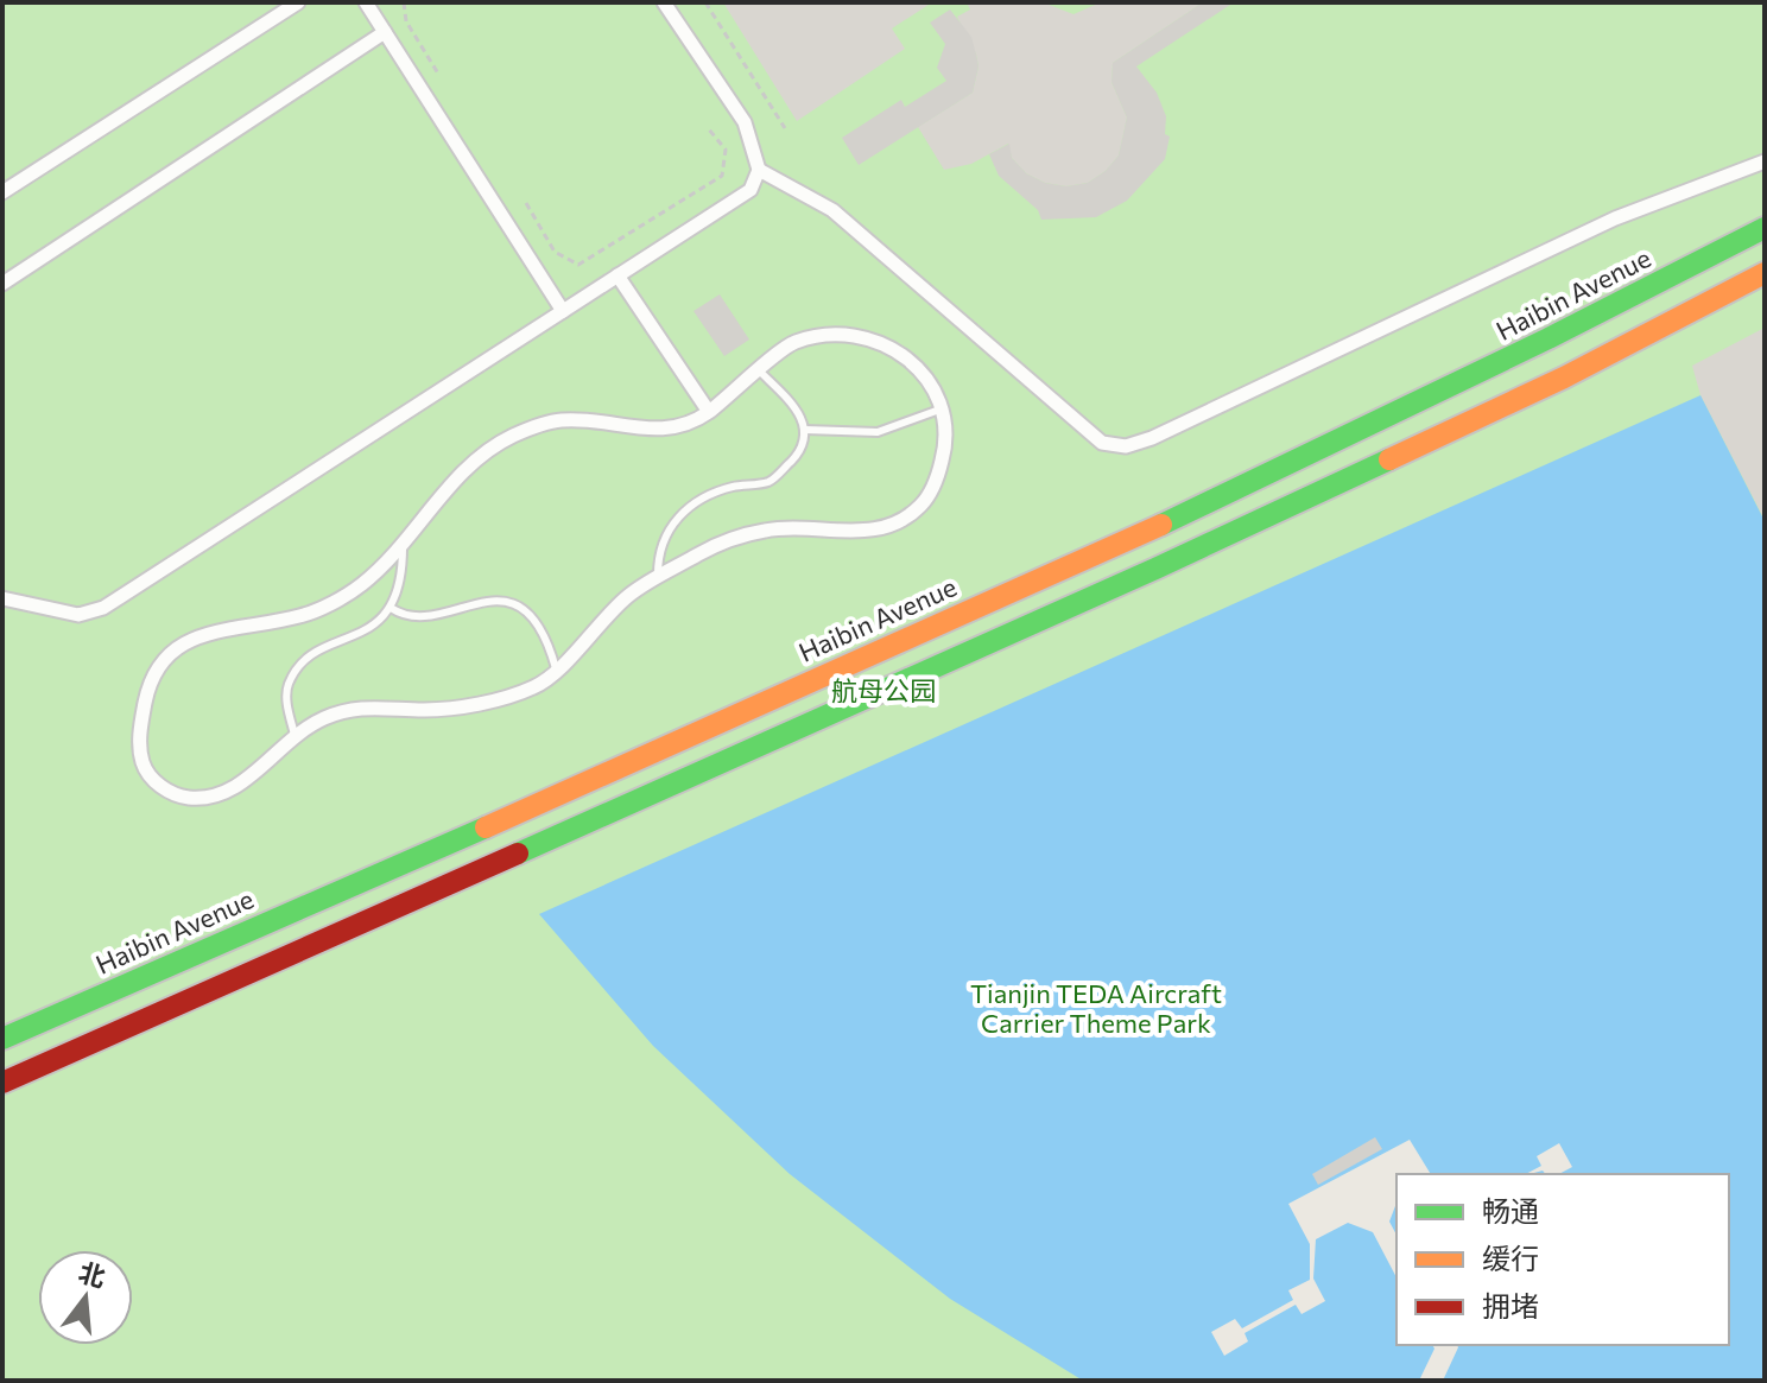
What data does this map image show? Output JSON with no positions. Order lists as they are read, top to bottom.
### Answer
{
  "streets": {
    "highway": ["Haibin Avenue"]
  },
  "parks": ["航母公园", "Tianjin TEDA Aircraft Carrier Theme Park"],
  "legend": ["畅通", "缓行", "拥堵"],
  "north": "top"
}
